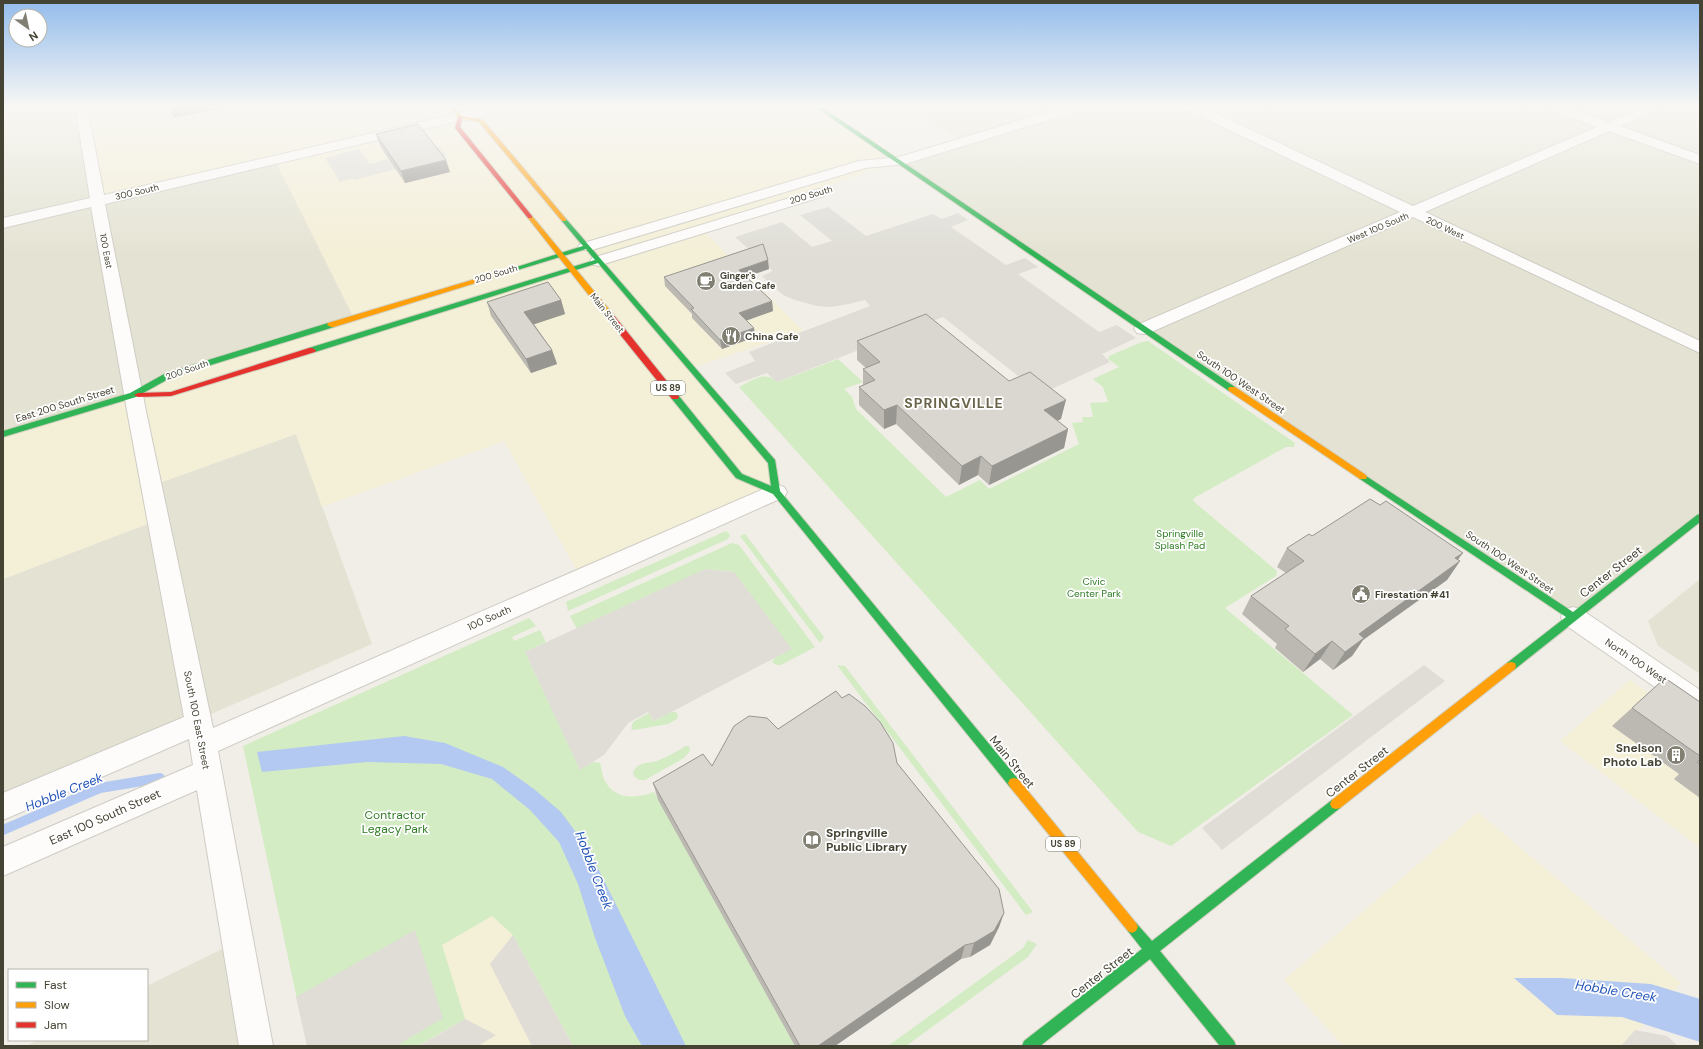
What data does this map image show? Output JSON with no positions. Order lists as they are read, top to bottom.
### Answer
{
  "streets": {
    "street": [
      "300 South",
      "200 South",
      "West 100 South",
      "200 West",
      "100 East",
      "Main Street",
      "South 100 West Street",
      "US 89",
      "East 200 South Street",
      "Center Street",
      "100 South",
      "North 100 West",
      "South 100 East Street",
      "East 100 South Street"
    ]
  },
  "crossings": [
    ["300 South", "100 East"],
    ["200 South", "100 East"],
    ["200 South", "Main Street"],
    ["200 South", "South 100 West Street"],
    ["200 South", "US 89"],
    ["200 South", "East 200 South Street"],
    ["200 South", "South 100 East Street"],
    ["West 100 South", "200 West"],
    ["West 100 South", "South 100 West Street"],
    ["100 East", "East 200 South Street"],
    ["100 East", "South 100 East Street"],
    ["Main Street", "US 89"],
    ["Main Street", "Center Street"],
    ["Main Street", "100 South"],
    ["South 100 West Street", "Center Street"],
    ["South 100 West Street", "North 100 West"],
    ["US 89", "100 South"],
    ["East 200 South Street", "South 100 East Street"],
    ["Center Street", "North 100 West"],
    ["100 South", "South 100 East Street"],
    ["South 100 East Street", "East 100 South Street"]
  ],
  "districts": ["SPRINGVILLE"],
  "water": ["Hobble Creek"],
  "parks": ["Springville Splash Pad", "Civic Center Park", "Contractor Legacy Park"],
  "places": {
    "cafe": ["Ginger's Garden Cafe"],
    "restaurant": ["China Cafe"],
    "public building": ["Firestation #41"],
    "building": ["Snelson Photo Lab"],
    "library": ["Springville Public Library"]
  },
  "legend": ["Fast", "Slow", "Jam"],
  "north": "bottom right"
}
